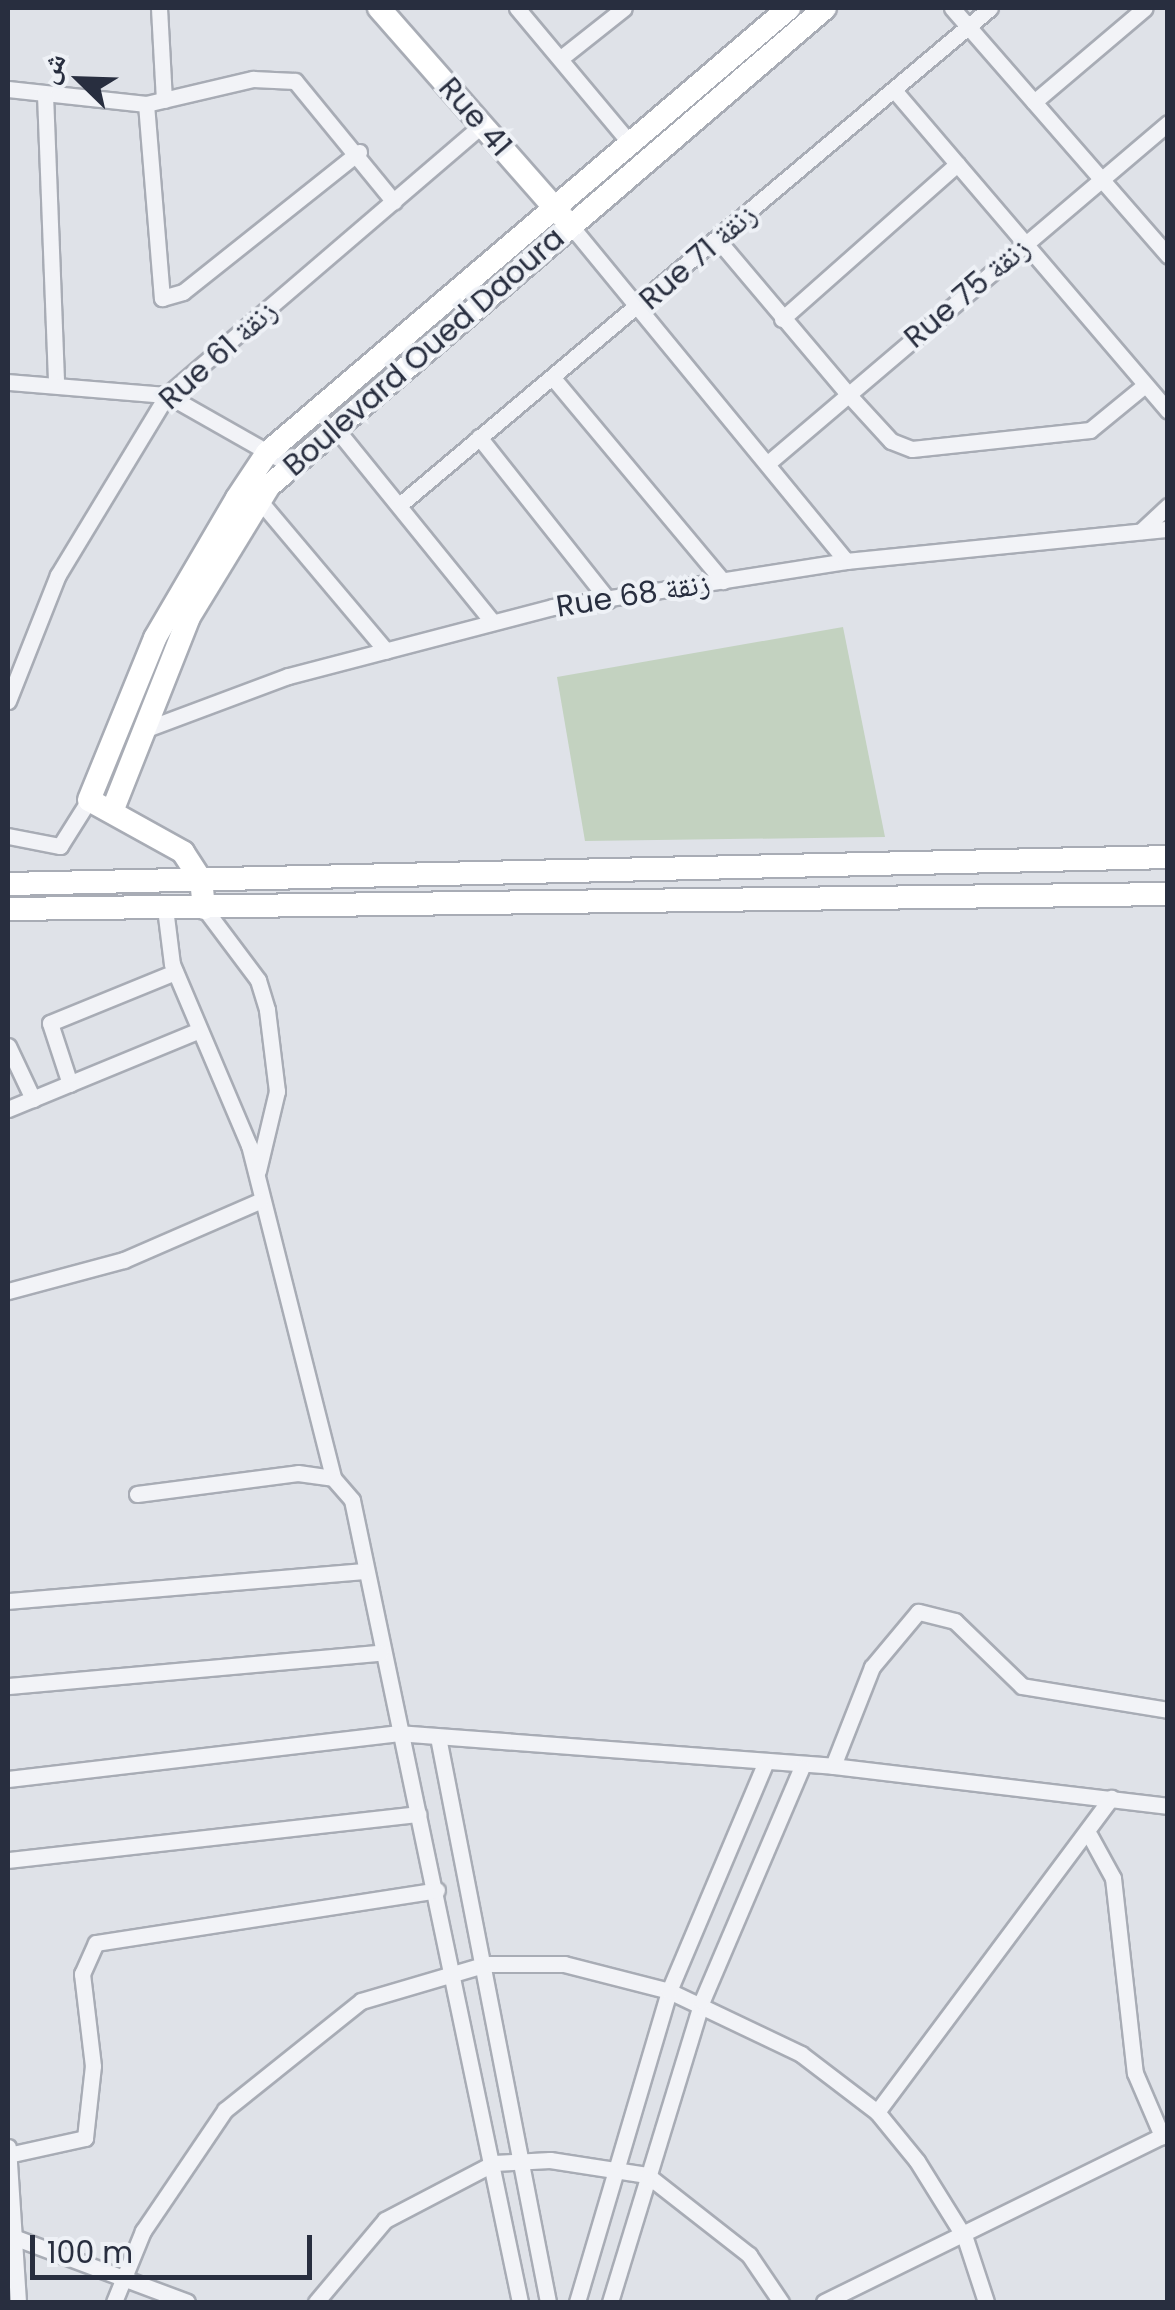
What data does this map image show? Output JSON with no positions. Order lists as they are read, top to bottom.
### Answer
{
  "streets": {
    "street": [
      "Rue 41",
      "Rue 71 زنقة",
      "Rue 75 زنقة",
      "Boulevard Oued Daoura",
      "Rue 61 زنقة",
      "Rue 68 زنقة"
    ]
  },
  "crossings": [
    ["Rue 41", "Boulevard Oued Daoura"],
    ["Rue 41", "Rue 61 زنقة"],
    ["Boulevard Oued Daoura", "Rue 68 زنقة"]
  ],
  "scale_bar": "100 m",
  "north": "top left"
}
